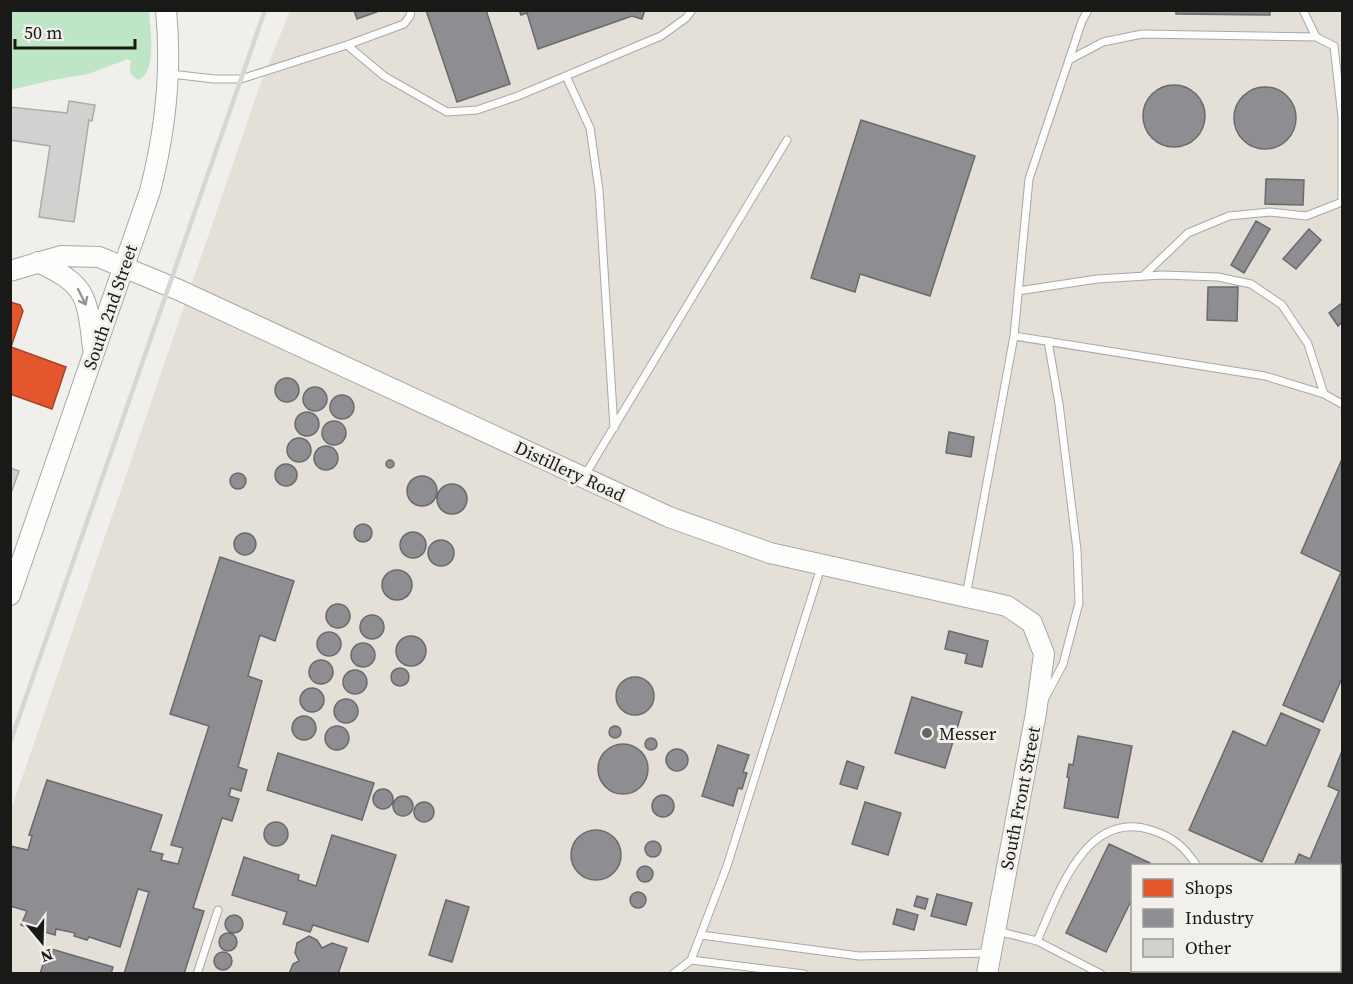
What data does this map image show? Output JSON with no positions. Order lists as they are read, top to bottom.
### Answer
{
  "streets": {
    "street": ["South 2nd Street", "Distillery Road", "South Front Street"]
  },
  "crossings": [
    ["South 2nd Street", "Distillery Road"],
    ["Distillery Road", "South Front Street"]
  ],
  "places": ["Messer"],
  "legend": ["Shops", "Industry", "Other"],
  "scale_bar": "50 m",
  "north": "bottom"
}
